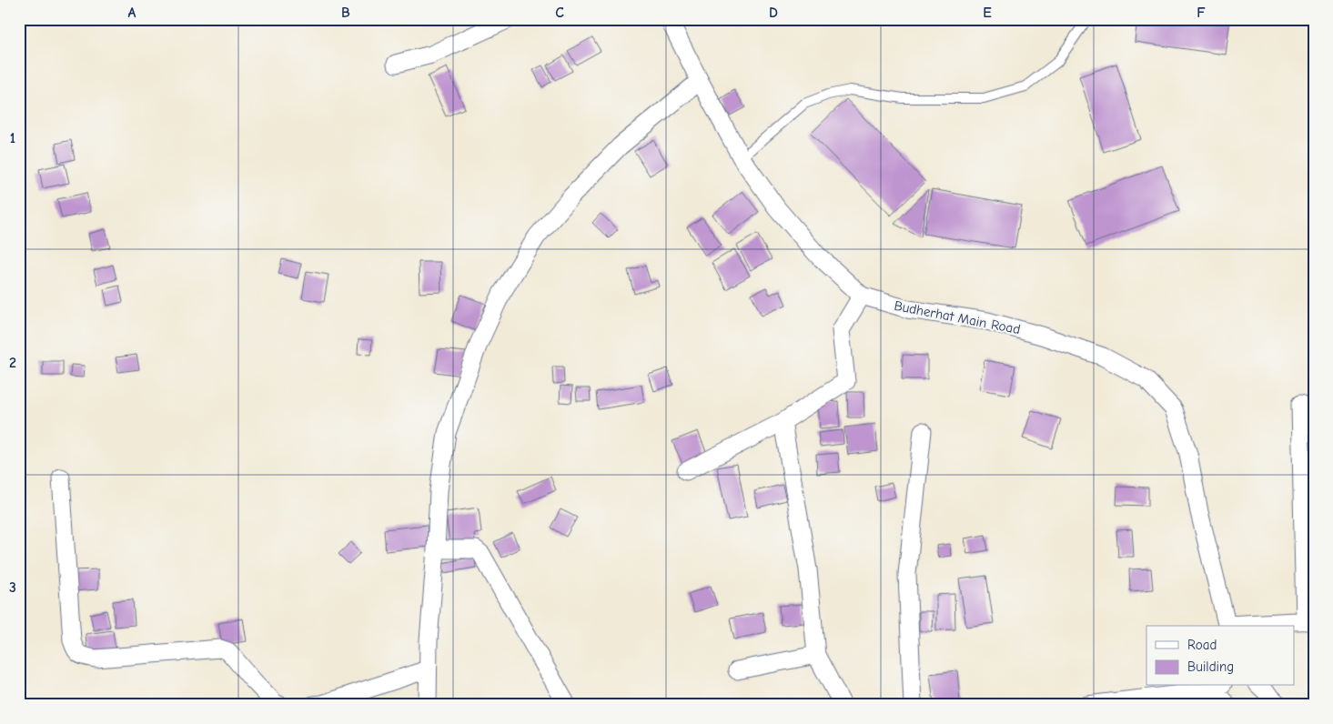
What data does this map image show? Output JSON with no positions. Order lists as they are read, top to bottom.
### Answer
{
  "streets": {
    "street": ["Budherhat Main Road"]
  },
  "legend": ["Road", "Building"],
  "grid": {
    "columns": [
      "A",
      "B",
      "C",
      "D",
      "E",
      "F"
    ],
    "rows": ["1", "2", "3"]
  }
}
